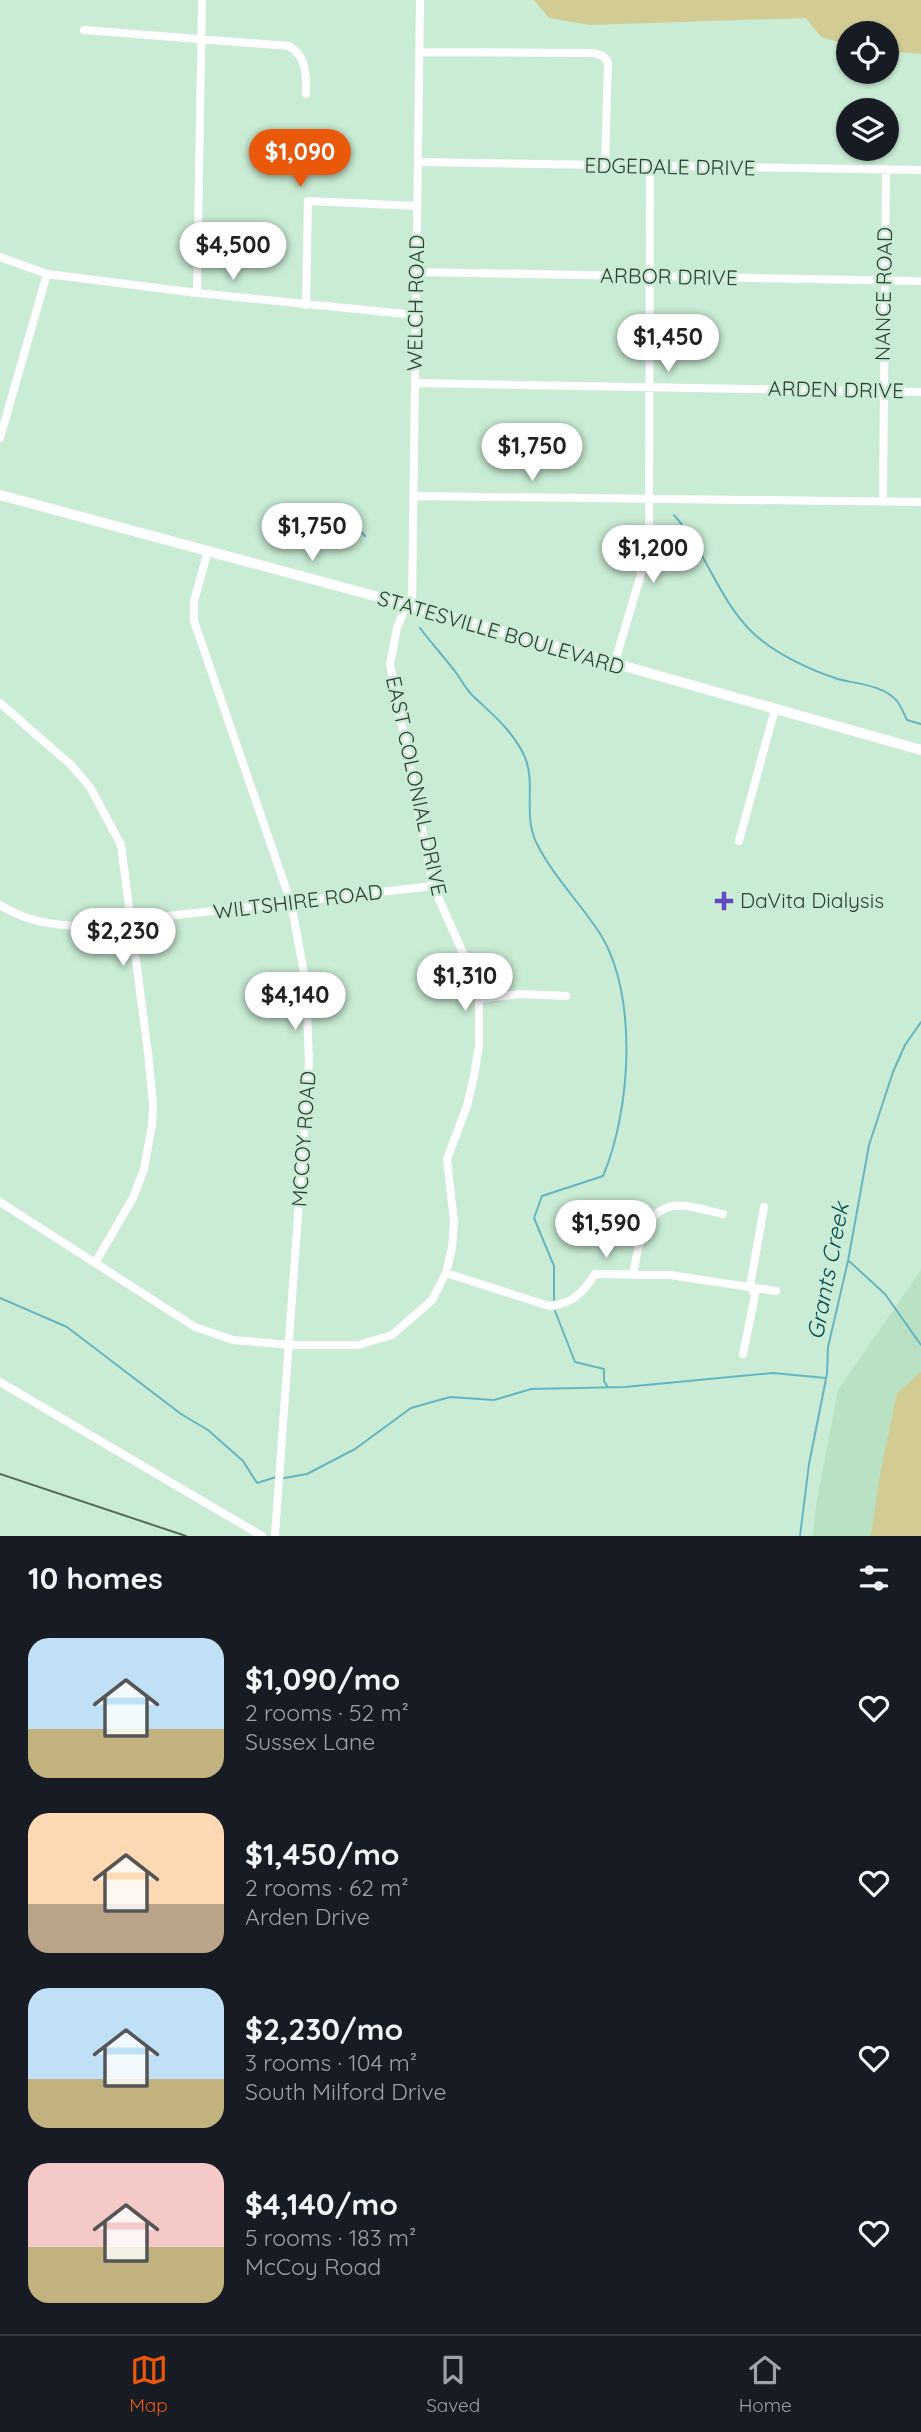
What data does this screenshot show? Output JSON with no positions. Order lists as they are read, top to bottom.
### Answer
{
  "streets": {
    "main road": ["STATESVILLE BOULEVARD"],
    "street": [
      "EDGEDALE DRIVE",
      "ARBOR DRIVE",
      "NANCE ROAD",
      "WELCH ROAD",
      "ARDEN DRIVE",
      "EAST COLONIAL DRIVE",
      "WILTSHIRE ROAD",
      "MCCOY ROAD"
    ]
  },
  "crossings": [
    ["EDGEDALE DRIVE", "NANCE ROAD"],
    ["EDGEDALE DRIVE", "WELCH ROAD"],
    ["ARBOR DRIVE", "NANCE ROAD"],
    ["ARBOR DRIVE", "WELCH ROAD"],
    ["NANCE ROAD", "ARDEN DRIVE"],
    ["WELCH ROAD", "ARDEN DRIVE"],
    ["WELCH ROAD", "STATESVILLE BOULEVARD"],
    ["WELCH ROAD", "EAST COLONIAL DRIVE"],
    ["STATESVILLE BOULEVARD", "EAST COLONIAL DRIVE"],
    ["STATESVILLE BOULEVARD", "MCCOY ROAD"],
    ["EAST COLONIAL DRIVE", "WILTSHIRE ROAD"],
    ["EAST COLONIAL DRIVE", "MCCOY ROAD"],
    ["WILTSHIRE ROAD", "MCCOY ROAD"]
  ],
  "water": ["Grants Creek"],
  "places": {
    "health": ["DaVita Dialysis"]
  },
  "page": {
    "price": [
      "$1,090",
      "$4,500",
      "$1,450",
      "$1,750",
      "$1,750",
      "$1,200",
      "$2,230",
      "$1,310",
      "$4,140",
      "$1,590"
    ],
    "heading": "10 homes",
    "list": [
      {
        "name": "$1,090/mo",
        "note": "2 rooms · 52 m² · Sussex Lane"
      },
      {
        "name": "$1,450/mo",
        "note": "2 rooms · 62 m² · Arden Drive"
      },
      {
        "name": "$2,230/mo",
        "note": "3 rooms · 104 m² · South Milford Drive"
      },
      {
        "name": "$4,140/mo",
        "note": "5 rooms · 183 m² · McCoy Road"
      }
    ],
    "tabs": ["Map", "Saved", "Home"]
  }
}
